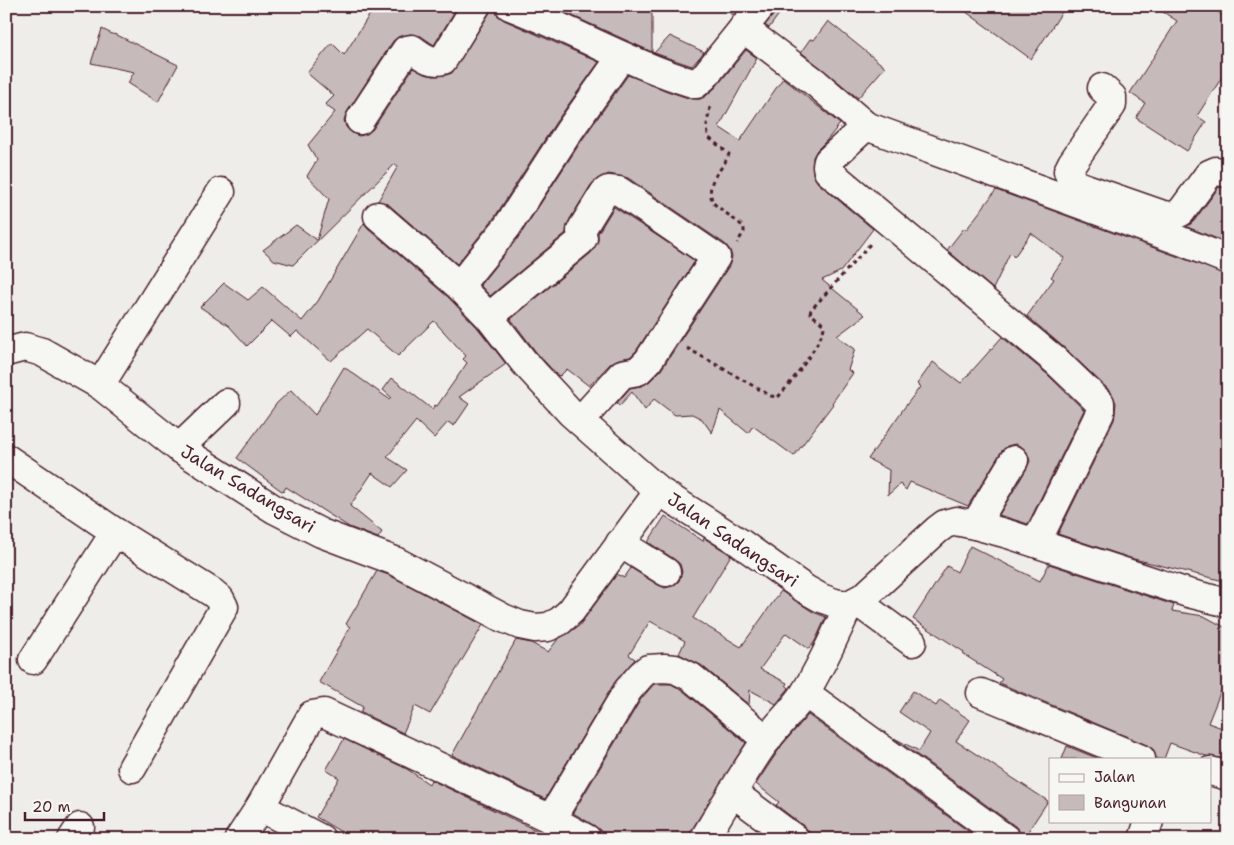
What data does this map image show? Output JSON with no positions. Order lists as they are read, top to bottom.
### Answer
{
  "streets": {
    "street": ["Jalan Sadangsari"]
  },
  "legend": ["Jalan", "Bangunan"],
  "scale_bar": "20 m"
}
